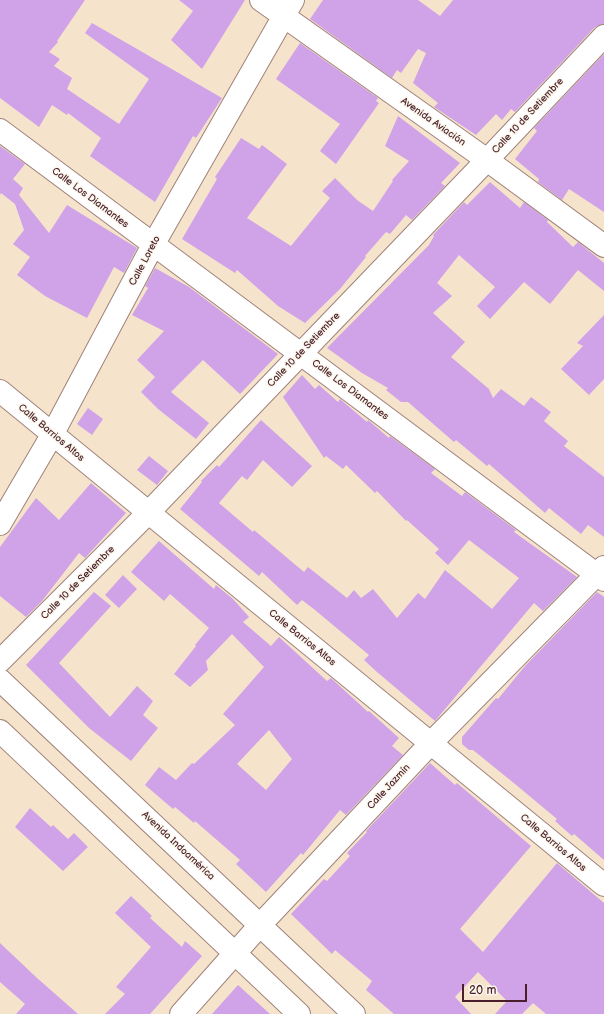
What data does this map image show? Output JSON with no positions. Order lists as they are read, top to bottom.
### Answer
{
  "streets": {
    "street": [
      "Calle 10 de Setiembre",
      "Avenida Aviación",
      "Calle Los Diamantes",
      "Calle Loreto",
      "Calle Barrios Altos",
      "Calle Jazmín",
      "Avenida Indoamérica"
    ]
  },
  "crossings": [
    ["Calle 10 de Setiembre", "Avenida Aviación"],
    ["Calle 10 de Setiembre", "Calle Los Diamantes"],
    ["Calle 10 de Setiembre", "Calle Barrios Altos"],
    ["Avenida Aviación", "Calle Loreto"],
    ["Calle Los Diamantes", "Calle Loreto"],
    ["Calle Los Diamantes", "Calle Jazmín"],
    ["Calle Loreto", "Calle Barrios Altos"],
    ["Calle Barrios Altos", "Calle Jazmín"],
    ["Calle Jazmín", "Avenida Indoamérica"]
  ],
  "scale_bar": "20 m"
}
